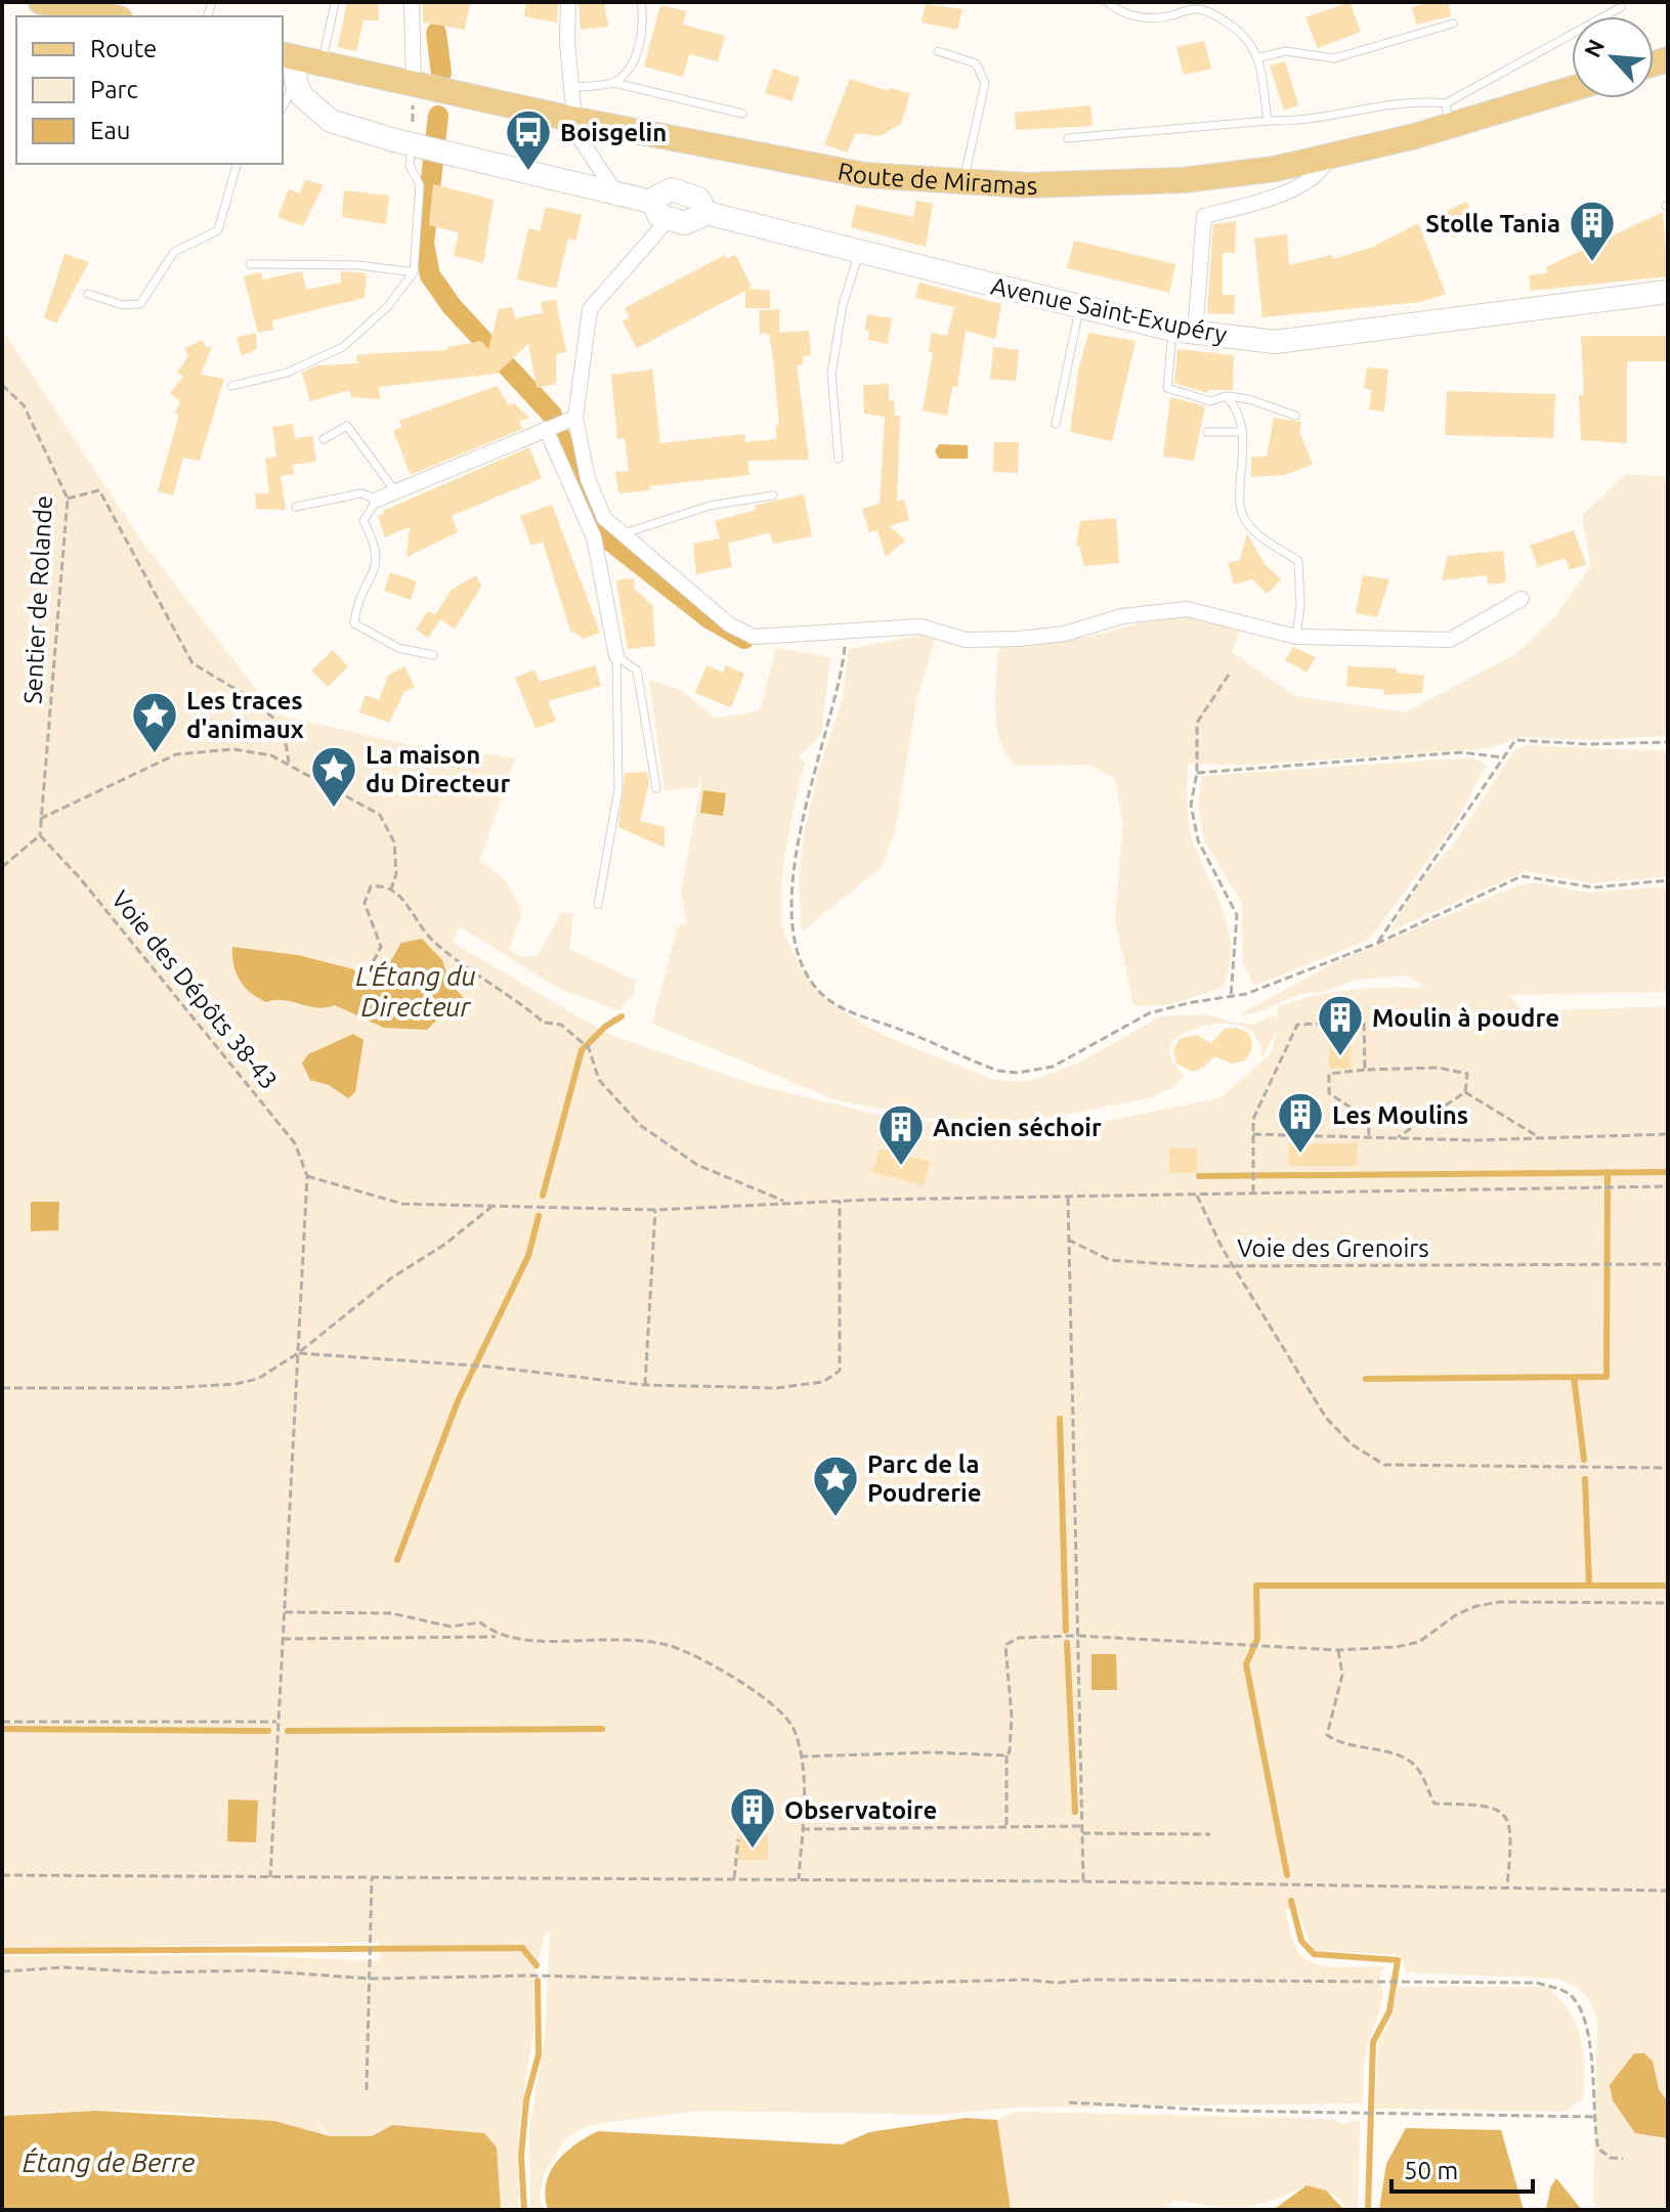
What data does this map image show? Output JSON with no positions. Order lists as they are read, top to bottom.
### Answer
{
  "streets": {
    "main road": ["Route de Miramas"],
    "street": ["Avenue Saint-Exupéry"],
    "path": ["Sentier de Rolande", "Voie des Dépôts 38-43", "Voie des Grenoirs"]
  },
  "crossings": [
    ["Sentier de Rolande", "Voie des Dépôts 38-43"]
  ],
  "water": ["L'Étang du Directeur", "Étang de Berre"],
  "places": {
    "bus stop": ["Boisgelin"],
    "building": [
      "Stolle Tania",
      "Moulin à poudre",
      "Les Moulins",
      "Ancien séchoir",
      "Observatoire"
    ],
    "place": ["Les traces d'animaux", "La maison du Directeur", "Parc de la Poudrerie"]
  },
  "legend": ["Route", "Parc", "Eau"],
  "scale_bar": "50 m",
  "north": "top left"
}
